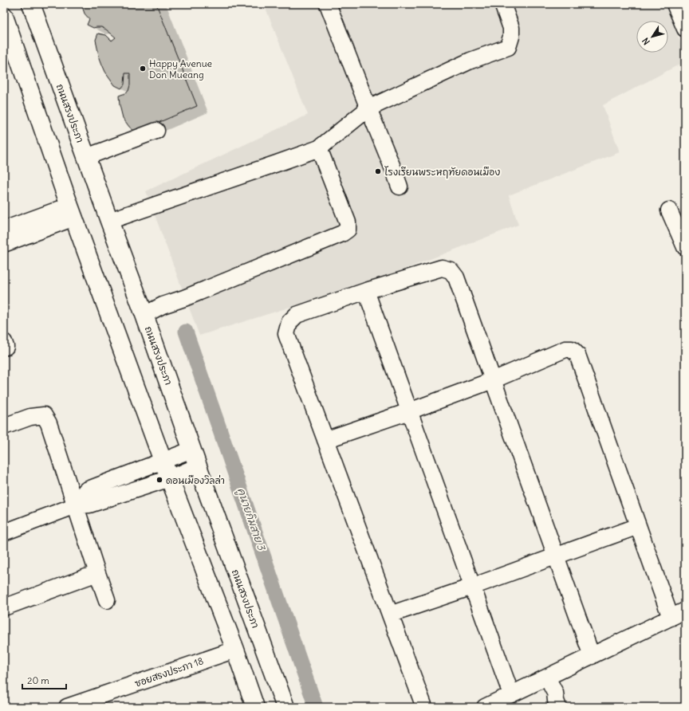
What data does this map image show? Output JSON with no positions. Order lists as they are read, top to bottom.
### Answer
{
  "streets": {
    "main road": ["ถนนสรงประภา"],
    "street": ["ซอยสรงประภา 18"]
  },
  "water": ["คูนายกิมสาย 3"],
  "places": ["Happy Avenue Don Mueang", "โรงเรียนพระหฤทัยดอนเมือง", "ดอนเมืองวิลล่า"],
  "scale_bar": "20 m",
  "north": "bottom left"
}
